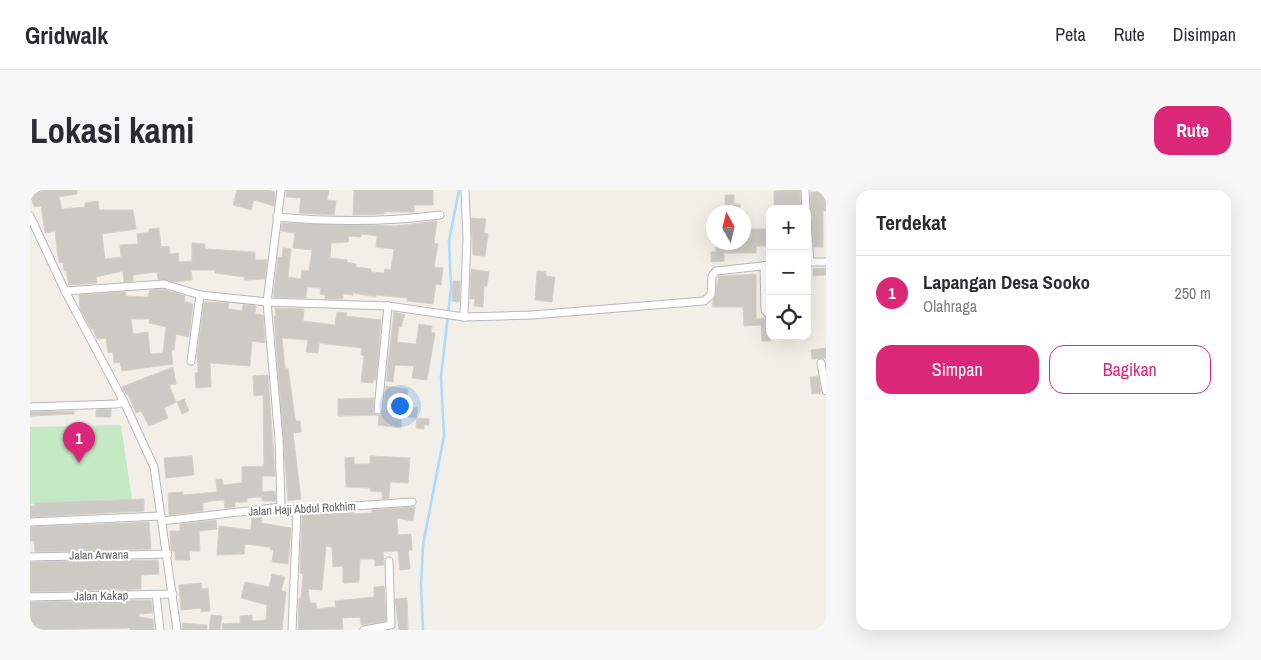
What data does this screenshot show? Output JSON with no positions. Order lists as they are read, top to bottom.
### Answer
{
  "streets": {
    "street": ["Jalan Haji Abdul Rokhim", "Jalan Arwana", "Jalan Kakap"]
  },
  "north": "top",
  "page": {
    "header": "Gridwalk",
    "nav": ["Peta", "Rute", "Disimpan"],
    "buttons": [
      "Rute",
      ["Simpan", "Bagikan"]
    ],
    "title": "Lokasi kami",
    "heading": "Terdekat",
    "map_buttons": ["+", "−"],
    "list": [
      {
        "mark": "1",
        "name": "Lapangan Desa Sooko",
        "note": "Olahraga",
        "value": "250 m"
      }
    ],
    "pins": "1"
  }
}
